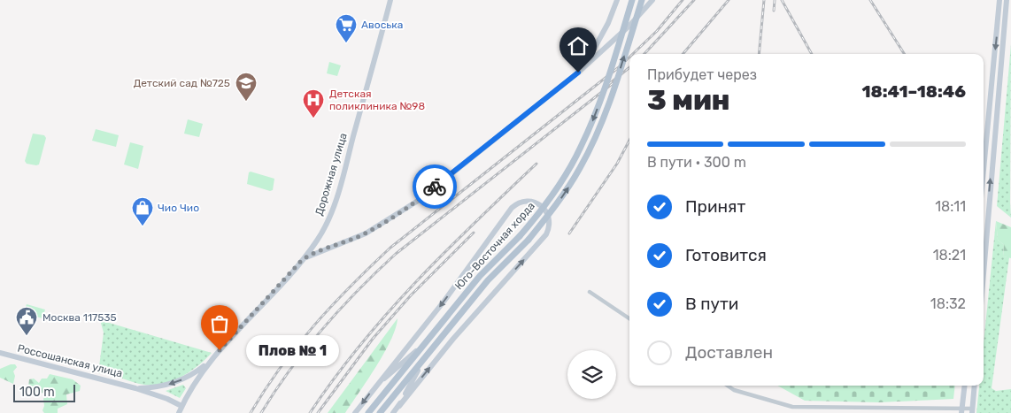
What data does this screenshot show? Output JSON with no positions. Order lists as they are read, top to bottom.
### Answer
{
  "streets": {
    "main road": ["Дорожная улица", "Юго-Восточная хорда", "Россошанская улица"]
  },
  "crossings": [
    ["Дорожная улица", "Россошанская улица"]
  ],
  "places": {
    "supermarket": ["Авоська"],
    "school or university": ["Детский сад №725"],
    "hospital": ["Детская поликлиника №98"],
    "shop": ["Чио Чио"],
    "public building": ["Москва 117535"],
    "other": ["Плов № 1"]
  },
  "scale_bar": "100 m",
  "page": {
    "heading": ["3 мин", "Прибудет через", "18:41–18:46"],
    "bar": "В пути · 300 m",
    "list": [
      ["Принят", "18:11"],
      ["Готовится", "18:21"],
      ["В пути", "18:32"],
      "Доставлен"
    ],
    "bubble": "Плов № 1",
    "scale": "100 m"
  }
}
